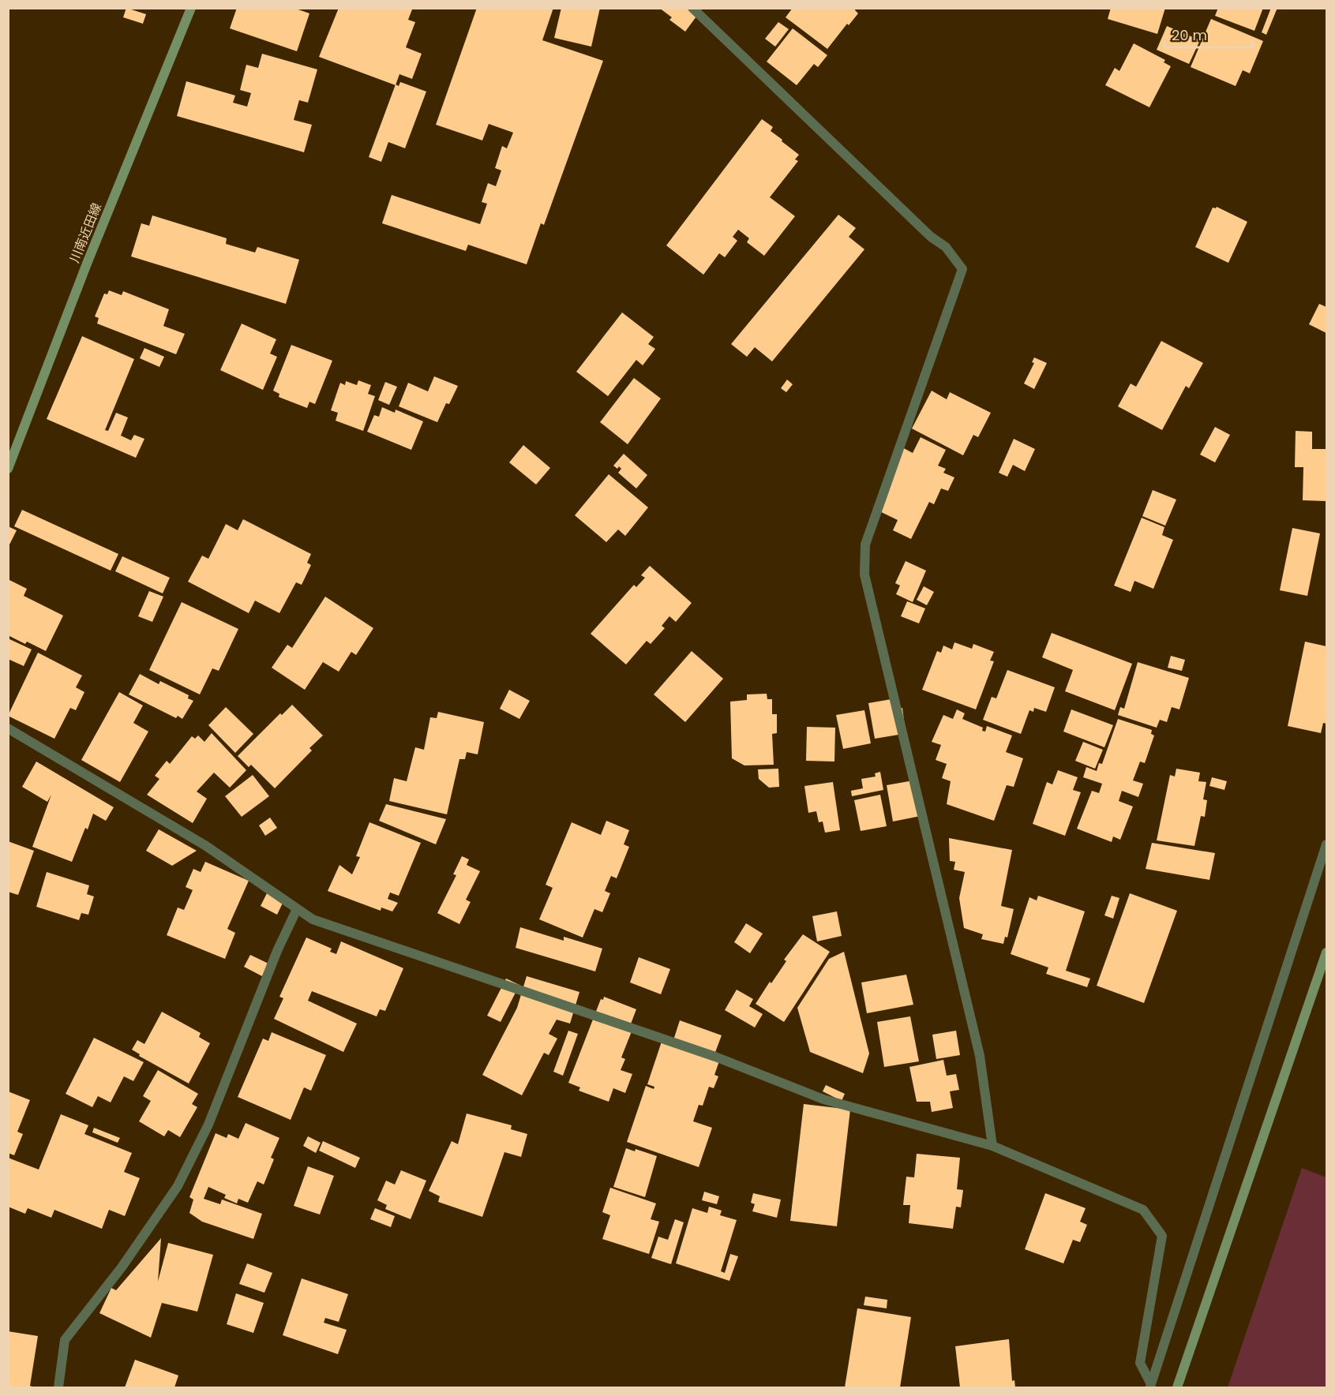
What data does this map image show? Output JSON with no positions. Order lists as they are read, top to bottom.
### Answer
{
  "streets": {
    "main road": ["川南近田線"]
  },
  "scale_bar": "20 m"
}
